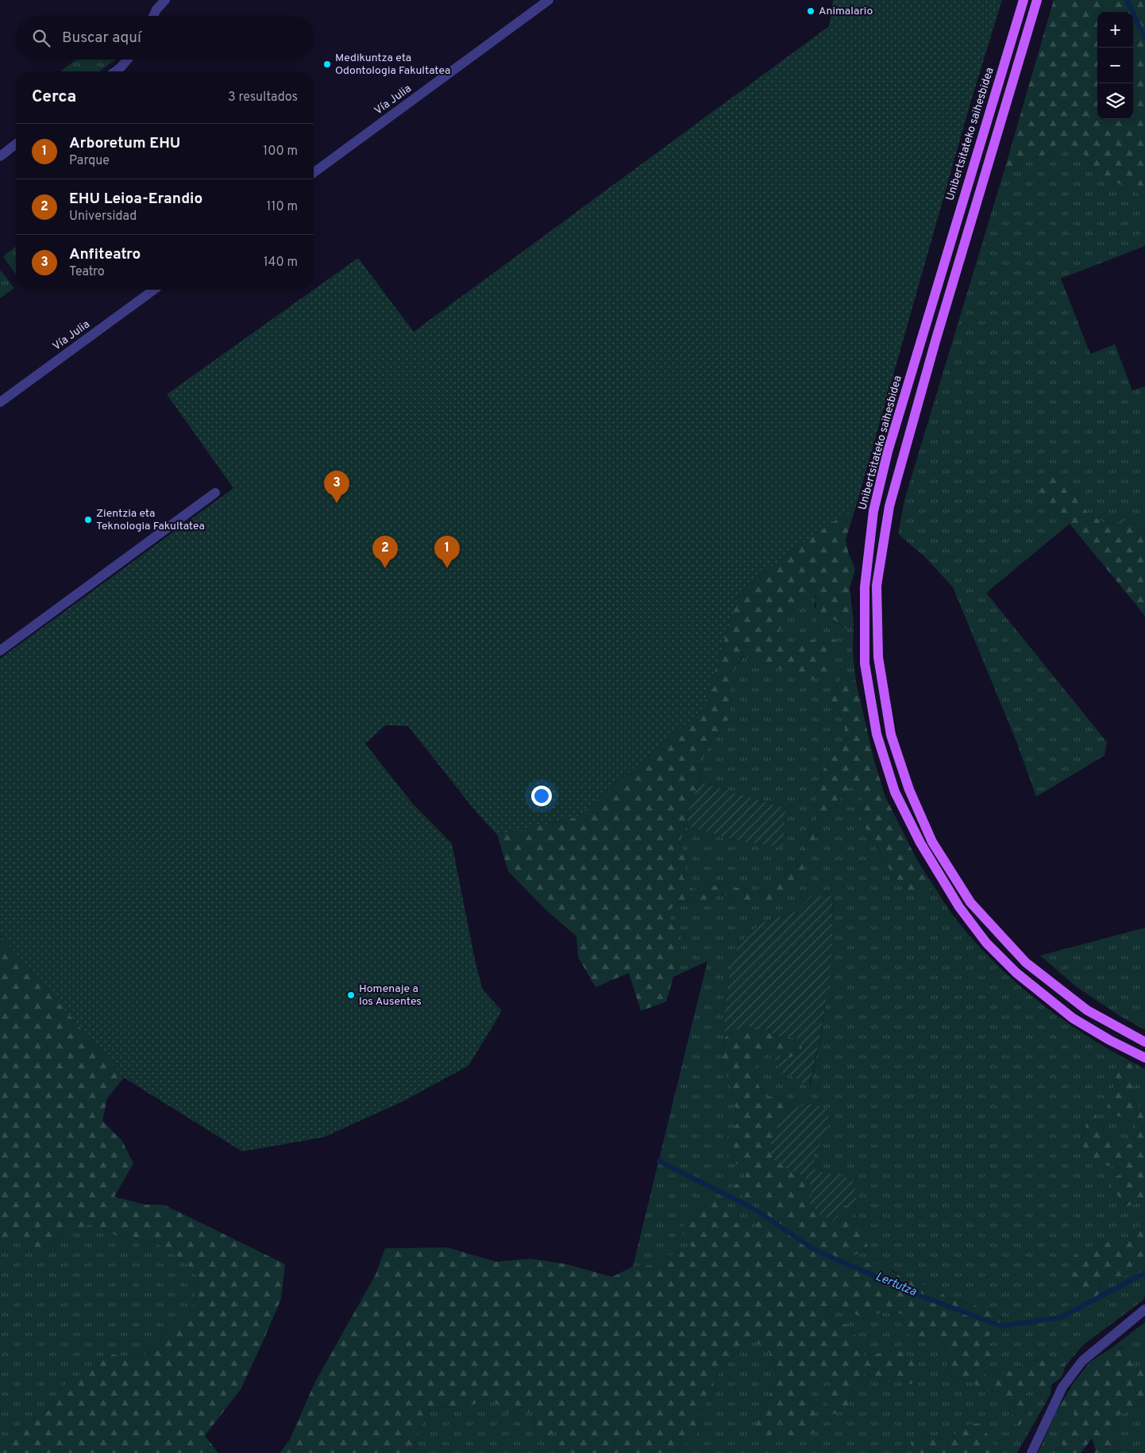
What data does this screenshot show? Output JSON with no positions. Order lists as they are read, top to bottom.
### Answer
{
  "streets": {
    "main road": ["Unibertsitateko saihesbidea"],
    "street": ["Vía Julia"]
  },
  "water": ["Lertutza"],
  "places": [
    "Animalario",
    "Medikuntza eta Odontologia Fakultatea",
    "Zientzia eta Teknologia Fakultatea",
    "Homenaje a los Ausentes"
  ],
  "page": {
    "map_buttons": ["+", "−"],
    "search": "Buscar aquí",
    "heading": ["Cerca", "3 resultados"],
    "list": [
      {
        "mark": "1",
        "name": "Arboretum EHU",
        "note": "Parque",
        "value": "100 m"
      },
      {
        "mark": "2",
        "name": "EHU Leioa-Erandio",
        "note": "Universidad",
        "value": "110 m"
      },
      {
        "mark": "3",
        "name": "Anfiteatro",
        "note": "Teatro",
        "value": "140 m"
      }
    ],
    "pins": ["3", "1", "2"]
  }
}
